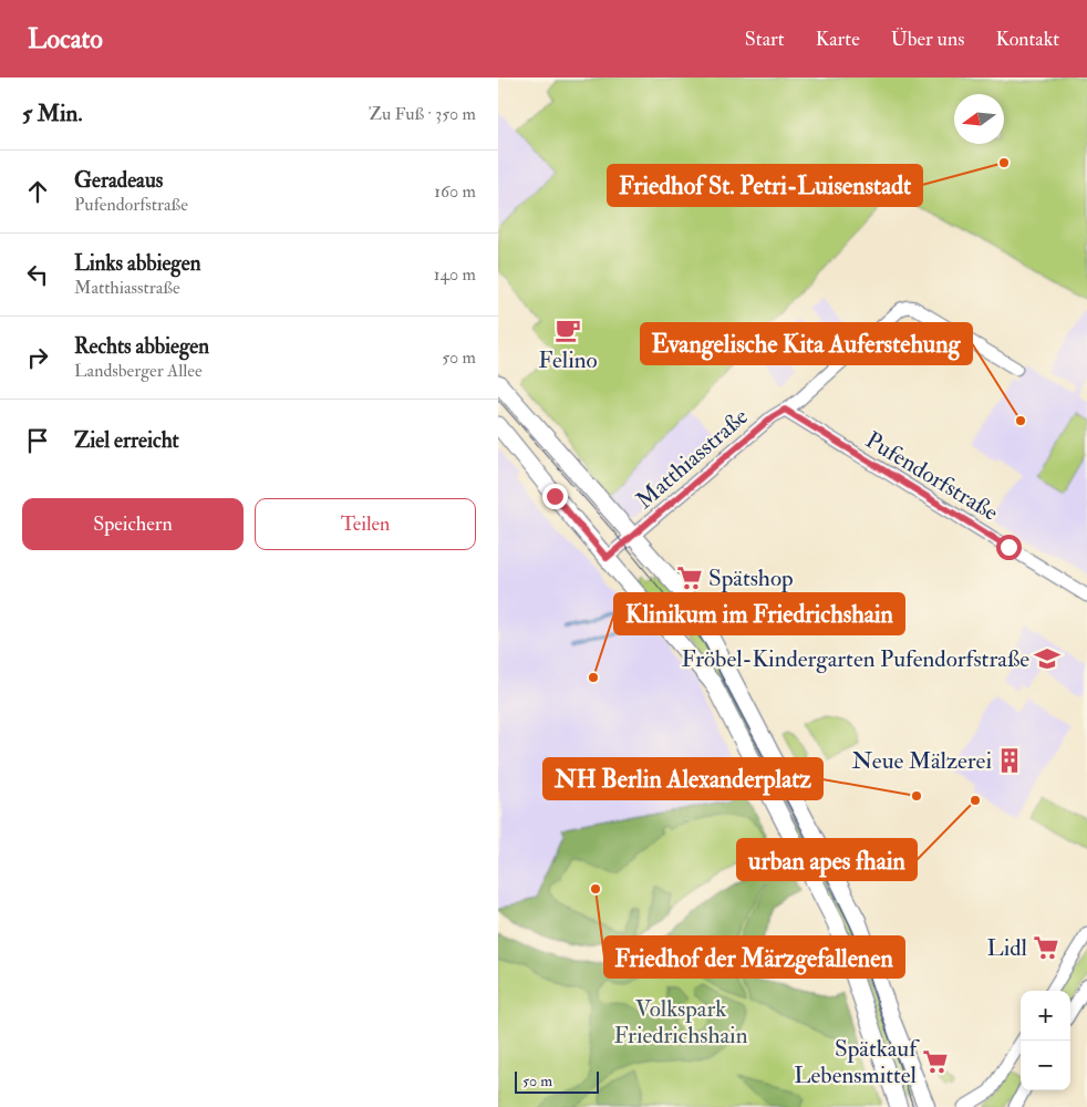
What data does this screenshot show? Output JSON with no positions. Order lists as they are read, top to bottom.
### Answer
{
  "streets": {
    "street": ["Matthiasstraße", "Pufendorfstraße"]
  },
  "crossings": [
    ["Matthiasstraße", "Pufendorfstraße"]
  ],
  "parks": ["Volkspark Friedrichshain"],
  "places": {
    "other": [
      "Friedhof St. Petri-Luisenstadt",
      "Evangelische Kita Auferstehung",
      "Klinikum im Friedrichshain",
      "NH Berlin Alexanderplatz",
      "urban apes fhain",
      "Friedhof der Märzgefallenen"
    ],
    "cafe": ["Felino"],
    "supermarket": ["Spätshop", "Lidl", "Spätkauf Lebensmittel"],
    "school or university": ["Fröbel-Kindergarten Pufendorfstraße"],
    "building": ["Neue Mälzerei"]
  },
  "scale_bar": "50 m",
  "north": "left",
  "page": {
    "header": "Locato",
    "nav": [
      "Start",
      "Karte",
      "Über uns",
      "Kontakt"
    ],
    "heading": ["5 Min.", "Zu Fuß · 350 m"],
    "list": [
      ["Geradeaus", "Pufendorfstraße", "160 m"],
      ["Links abbiegen", "Matthiasstraße", "140 m"],
      ["Rechts abbiegen", "Landsberger Allee", "50 m"],
      "Ziel erreicht"
    ],
    "buttons": ["Speichern", "Teilen"],
    "map_buttons": ["+", "−"],
    "scale": "50 m"
  }
}
